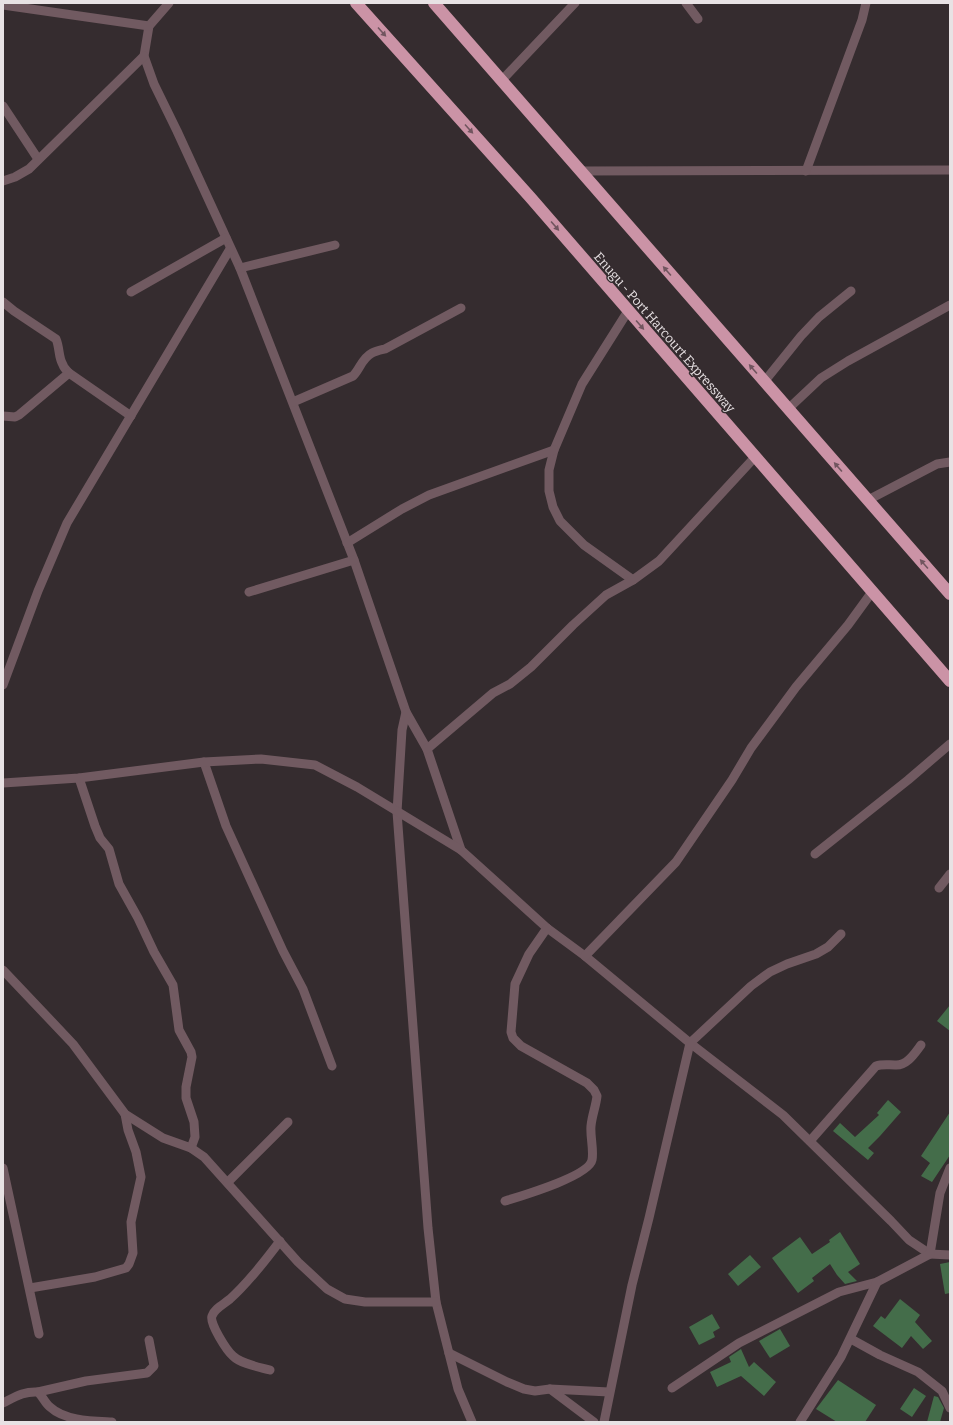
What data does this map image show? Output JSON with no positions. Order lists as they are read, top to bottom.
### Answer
{
  "streets": {
    "highway": ["Enugu - Port Harcourt Expressway"]
  }
}
